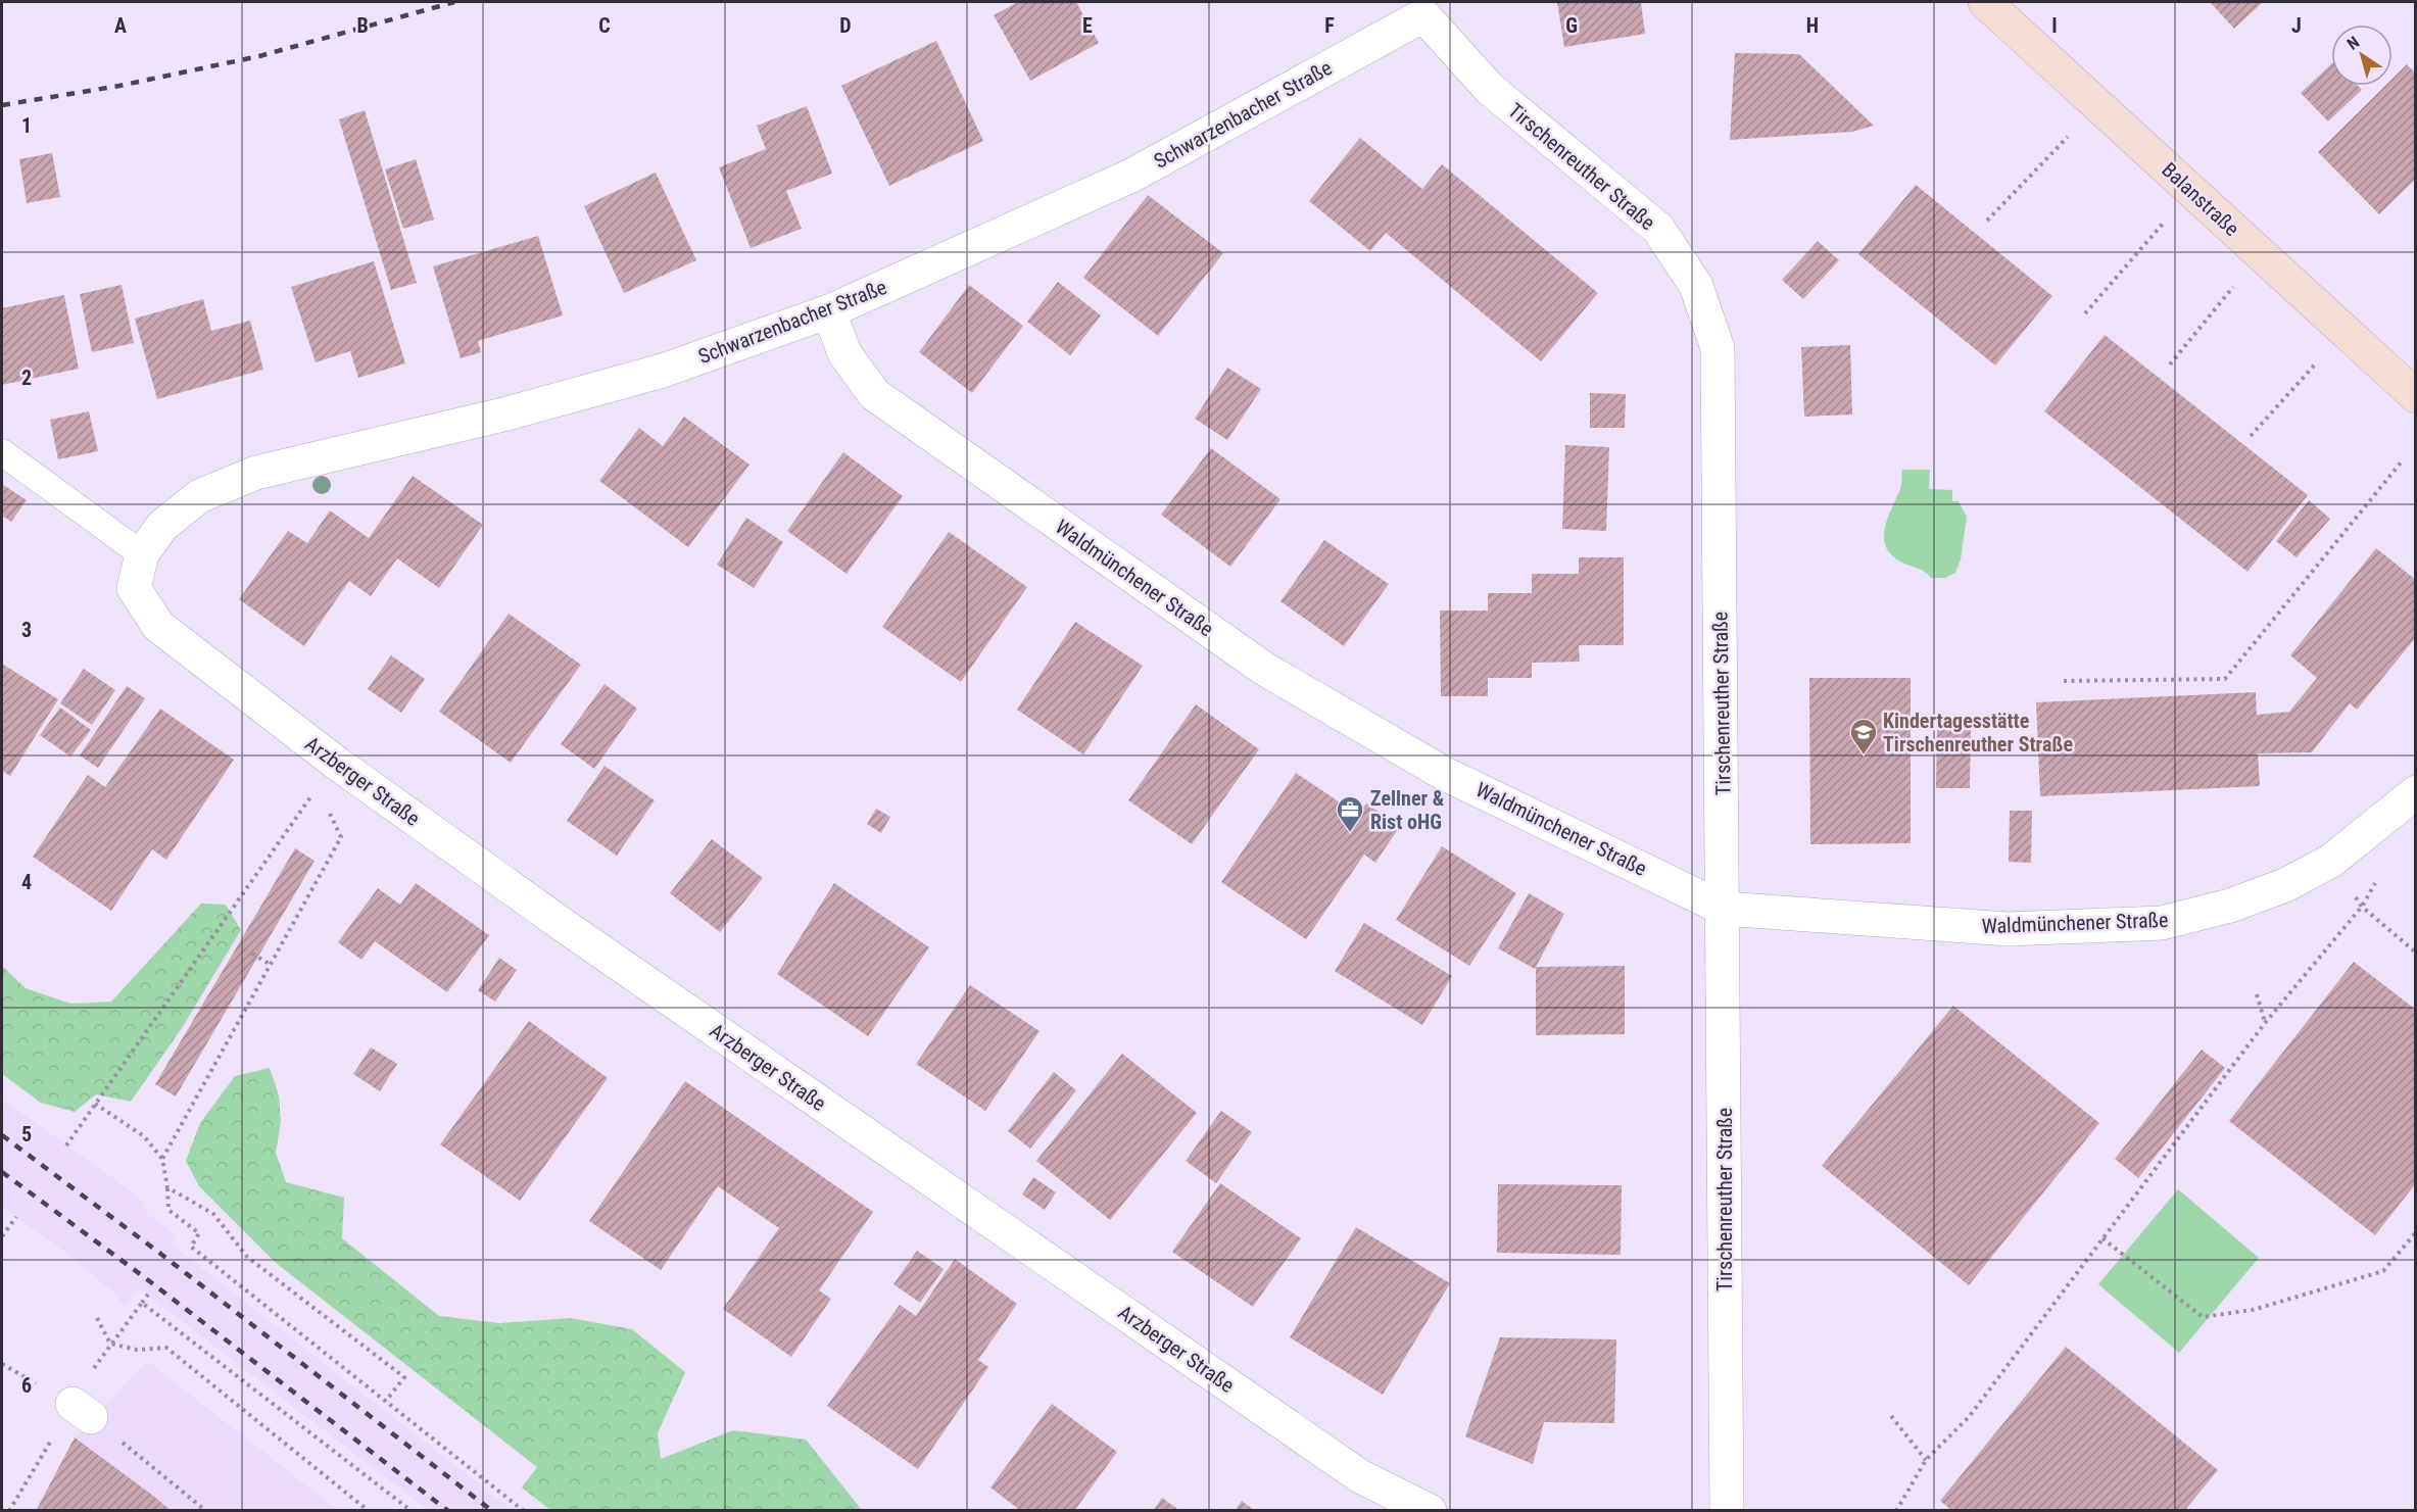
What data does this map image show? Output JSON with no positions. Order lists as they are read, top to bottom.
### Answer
{
  "streets": {
    "street": [
      "Schwarzenbacher Straße",
      "Tirschenreuther Straße",
      "Balanstraße",
      "Waldmünchener Straße",
      "Arzberger Straße"
    ]
  },
  "crossings": [
    ["Schwarzenbacher Straße", "Tirschenreuther Straße"],
    ["Schwarzenbacher Straße", "Waldmünchener Straße"],
    ["Schwarzenbacher Straße", "Arzberger Straße"],
    ["Tirschenreuther Straße", "Waldmünchener Straße"]
  ],
  "places": {
    "school or university": ["Kindertagesstätte Tirschenreuther Straße"],
    "office": ["Zellner & Rist oHG"]
  },
  "north": "top left",
  "grid": {
    "columns": [
      "A",
      "B",
      "C",
      "D",
      "E",
      "F",
      "G",
      "H",
      "I",
      "J"
    ],
    "rows": [
      "1",
      "2",
      "3",
      "4",
      "5",
      "6"
    ]
  }
}
